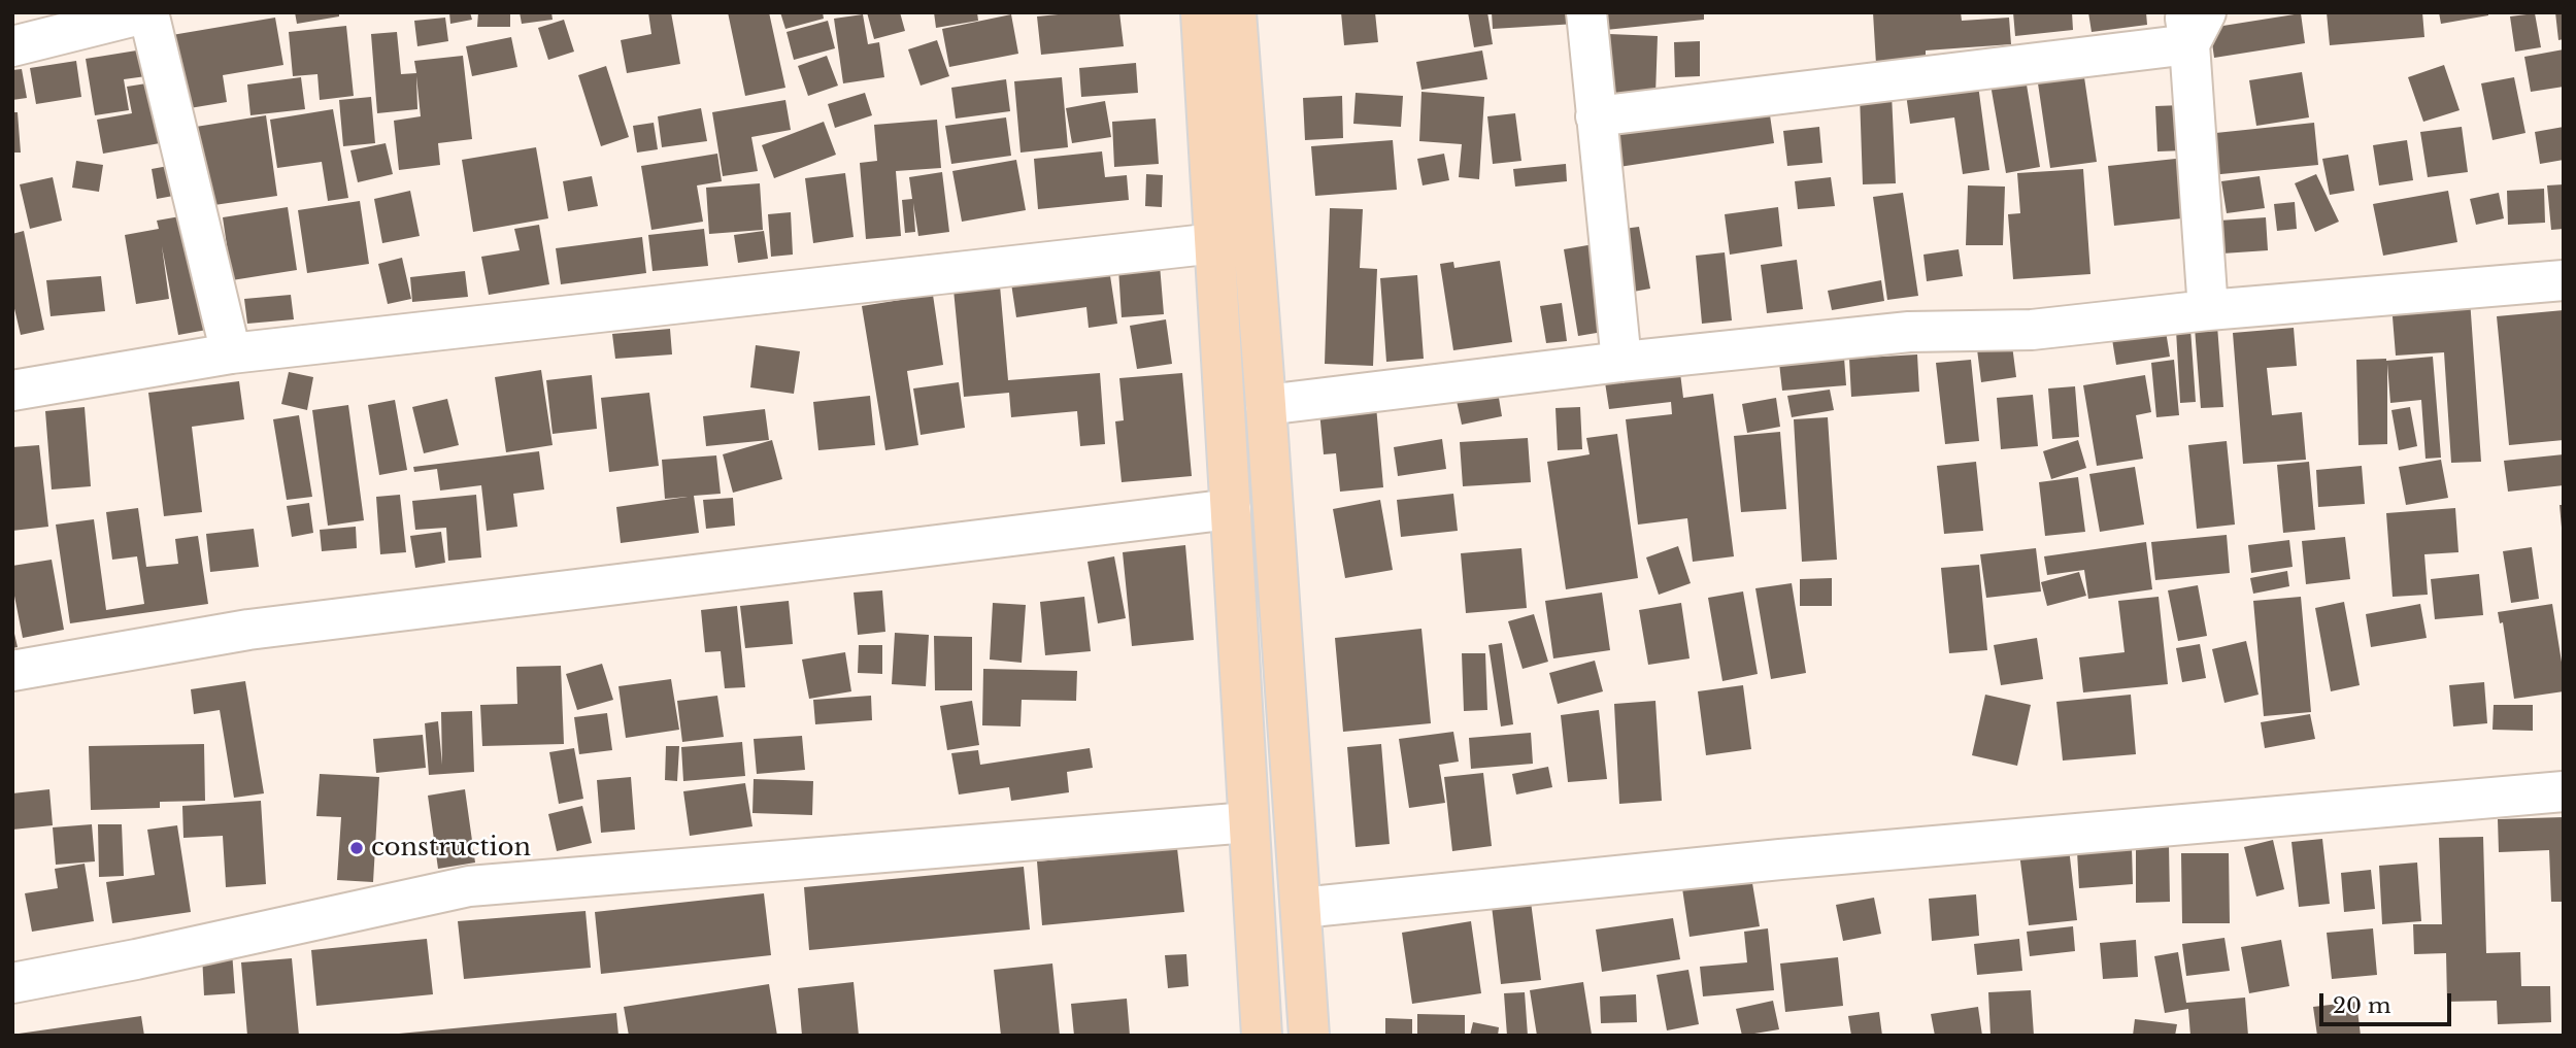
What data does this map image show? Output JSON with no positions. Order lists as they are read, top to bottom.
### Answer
{
  "places": ["construction"],
  "scale_bar": "20 m"
}
